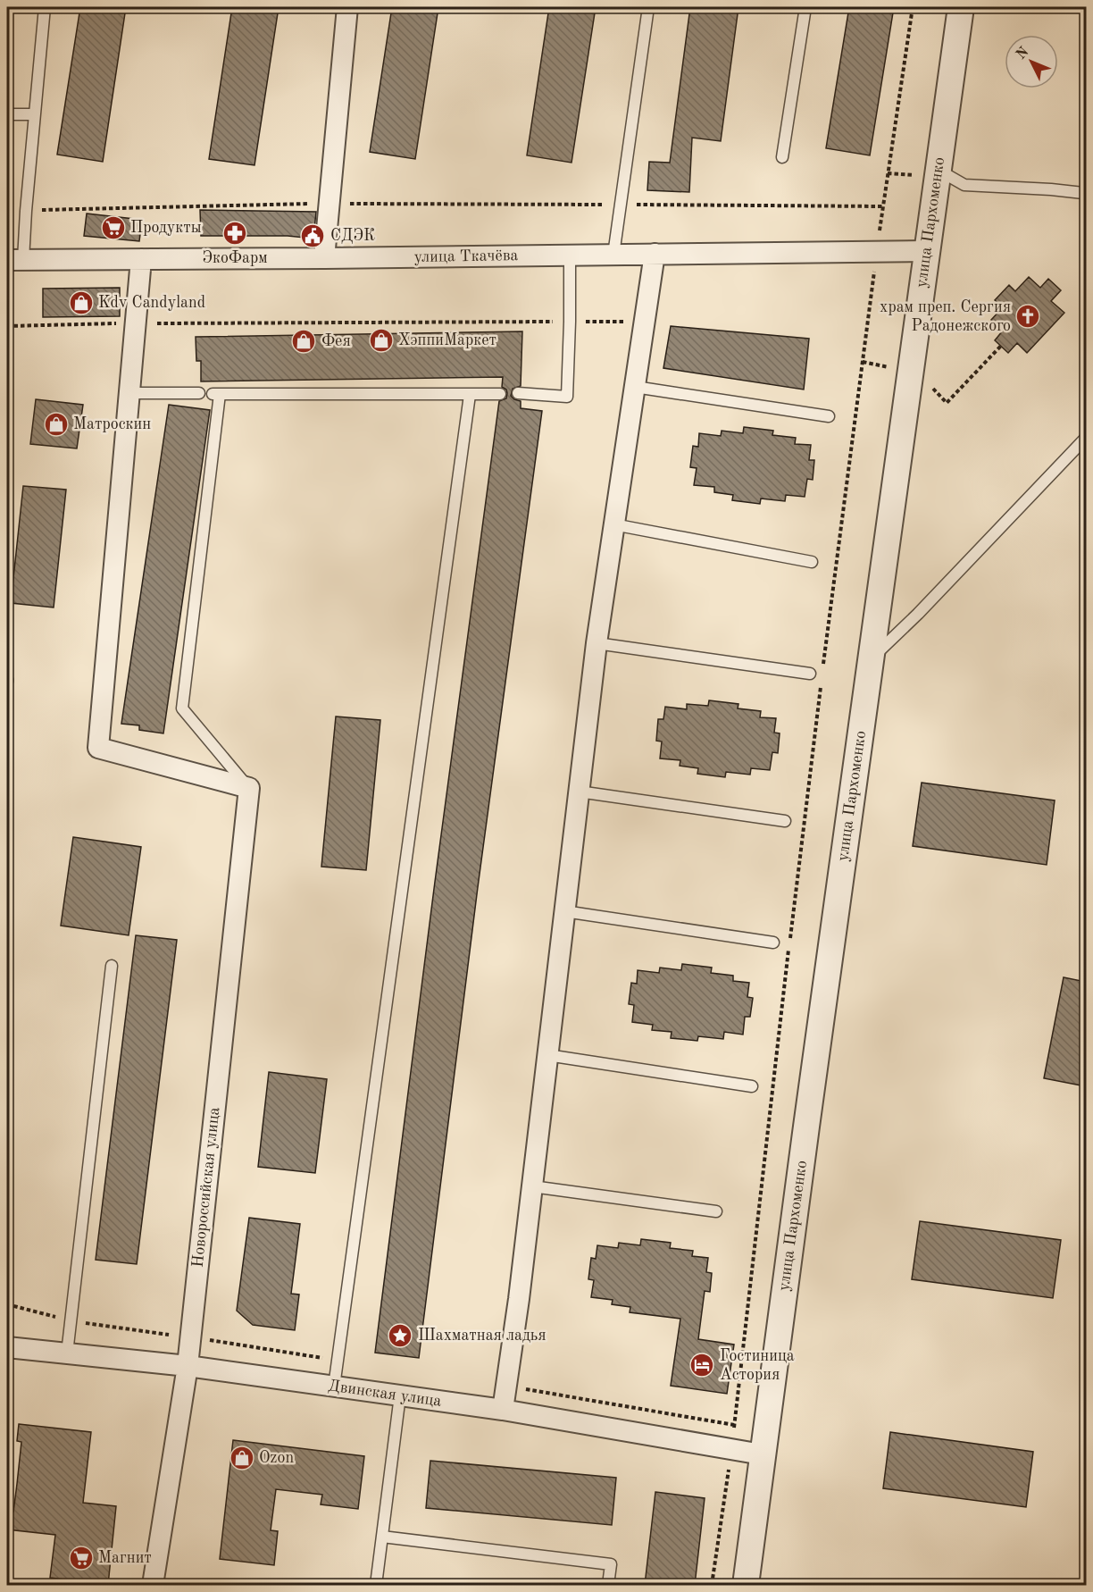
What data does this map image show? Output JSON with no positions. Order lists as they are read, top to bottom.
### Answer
{
  "streets": {
    "street": [
      "улица Пархоменко",
      "улица Ткачёва",
      "Новороссийская улица",
      "Двинская улица"
    ]
  },
  "crossings": [
    ["улица Пархоменко", "улица Ткачёва"],
    ["улица Пархоменко", "Двинская улица"],
    ["Новороссийская улица", "Двинская улица"]
  ],
  "places": {
    "supermarket": ["Продукты", "Магнит"],
    "pharmacy": ["ЭкоФарм"],
    "public building": ["СДЭК"],
    "shop": [
      "Kdv Candyland",
      "ХэппиМаркет",
      "Фея",
      "Матроскин",
      "Ozon"
    ],
    "church": ["храм преп. Сергия Радонежского"],
    "place": ["Шахматная ладья"],
    "hotel": ["Гостиница Астория"]
  },
  "north": "top left"
}
